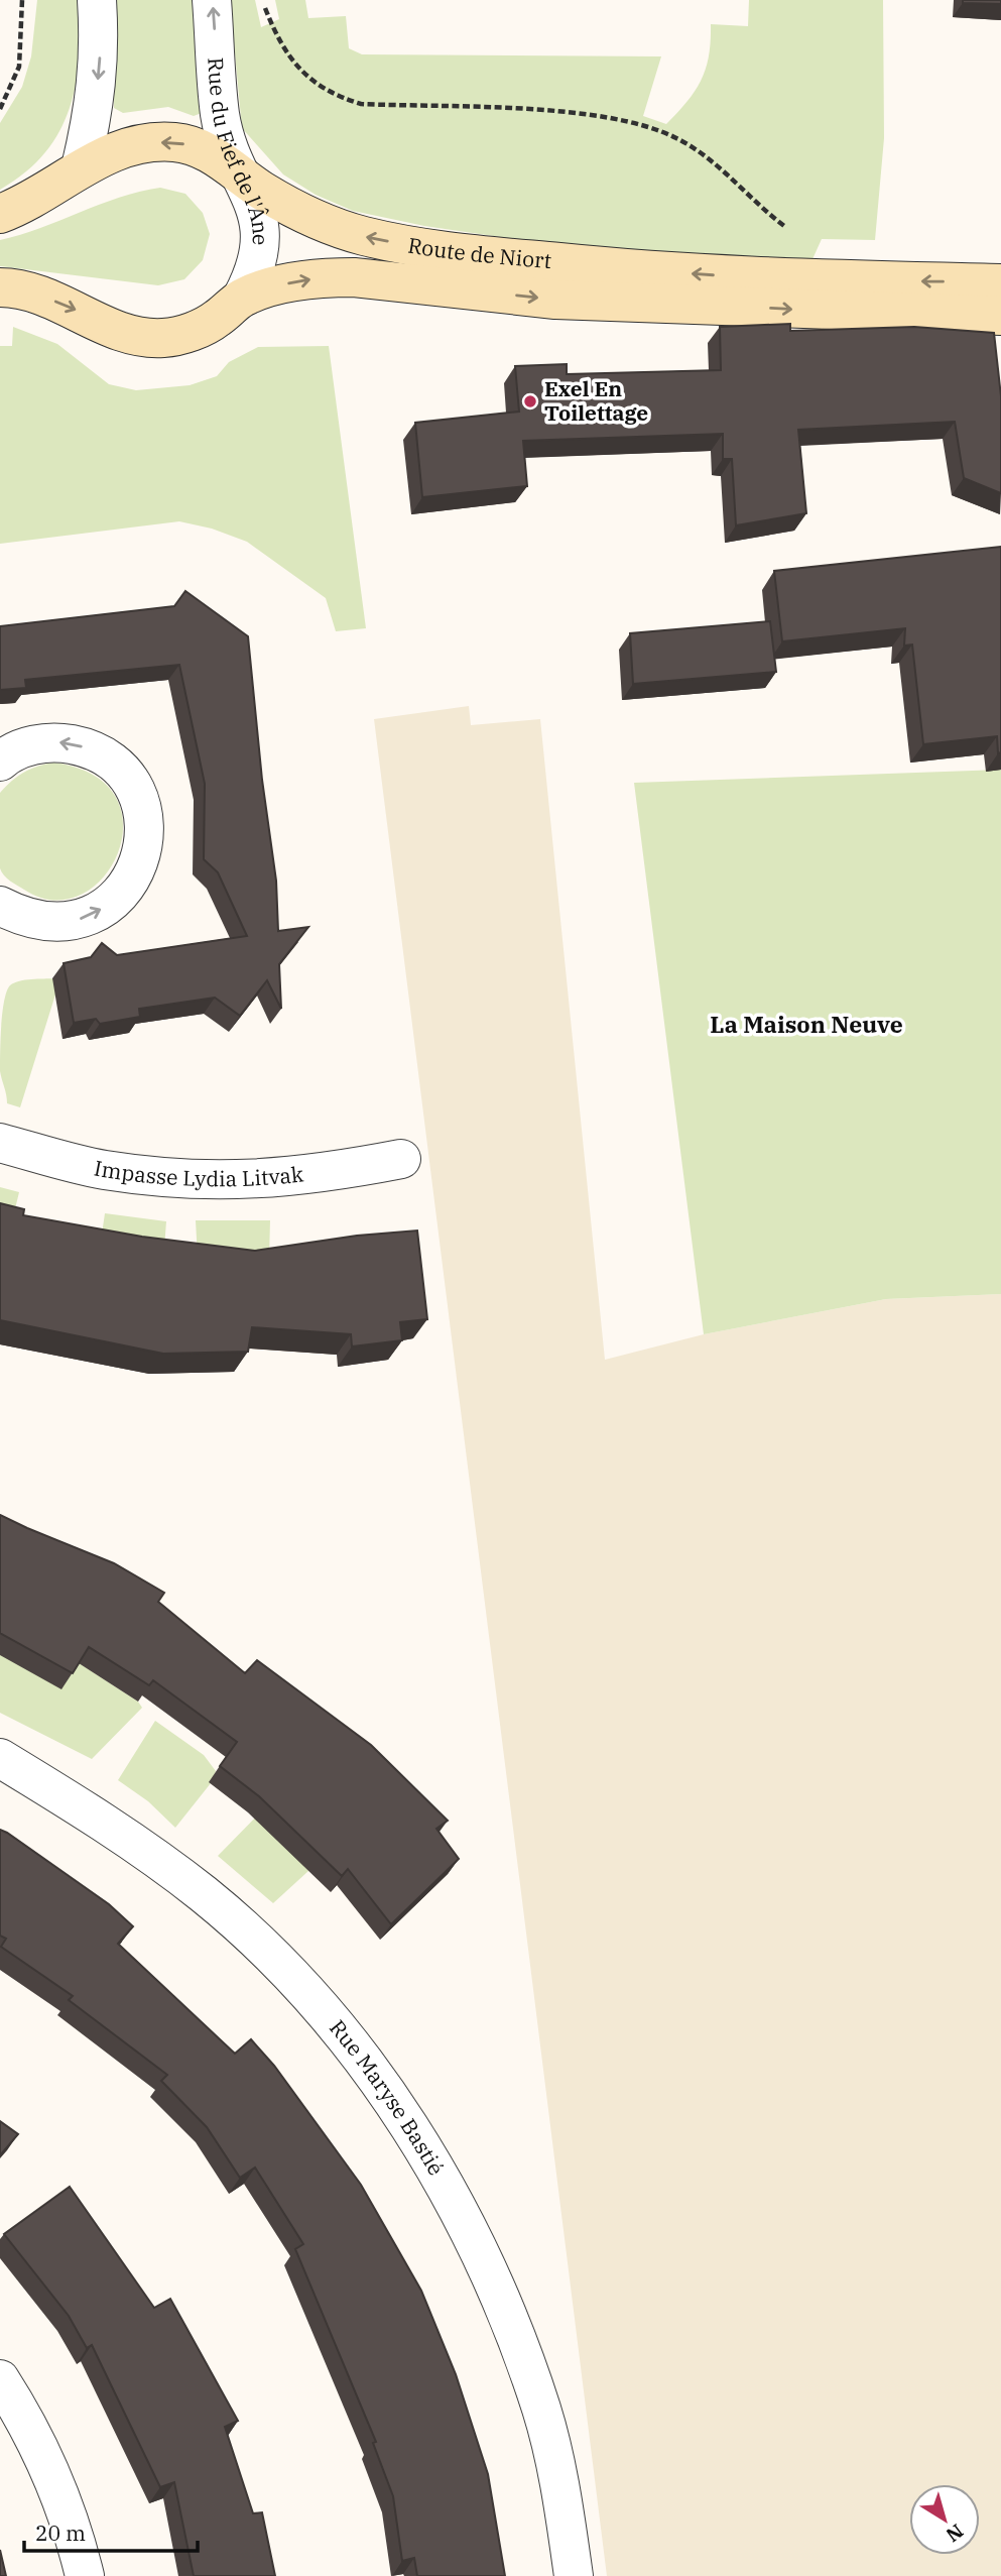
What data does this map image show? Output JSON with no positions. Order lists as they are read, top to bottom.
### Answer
{
  "streets": {
    "main road": ["Route de Niort"],
    "street": ["Rue du Fief de l'Âne", "Impasse Lydia Litvak", "Rue Maryse Bastié"]
  },
  "crossings": [
    ["Rue du Fief de l'Âne", "Route de Niort"]
  ],
  "districts": ["La Maison Neuve"],
  "places": ["Exel En Toilettage"],
  "scale_bar": "20 m",
  "north": "bottom right"
}
